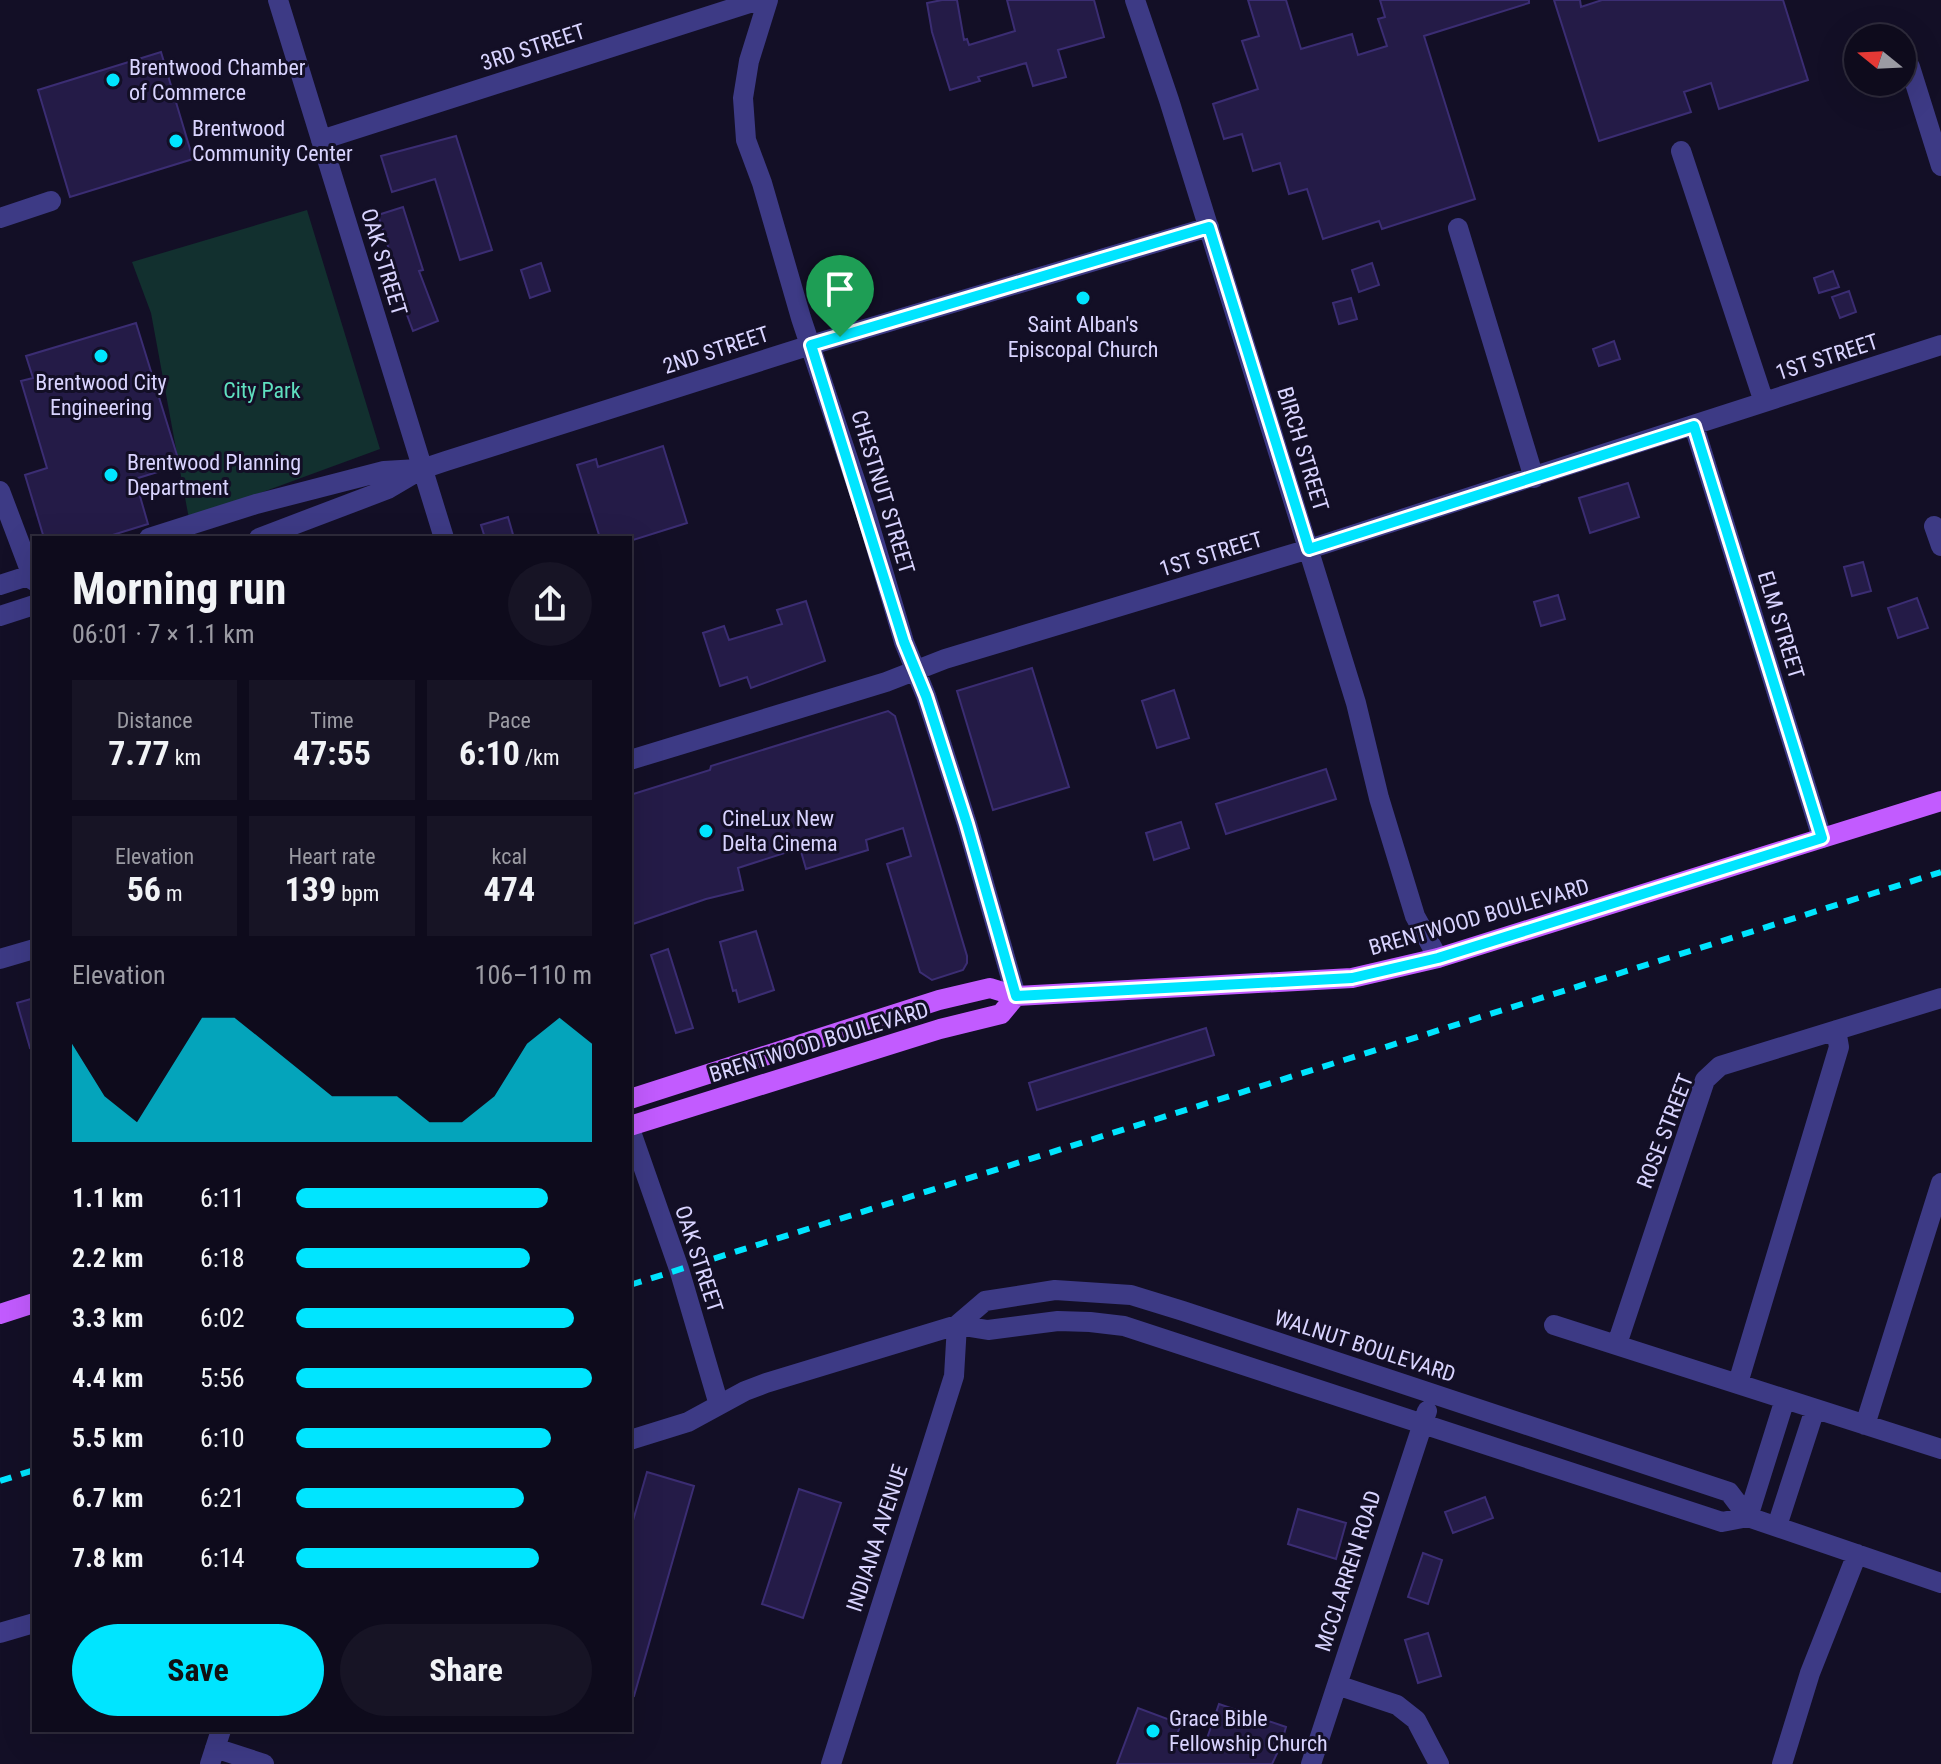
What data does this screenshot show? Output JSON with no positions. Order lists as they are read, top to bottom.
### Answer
{
  "streets": {
    "main road": ["BRENTWOOD BOULEVARD"],
    "street": [
      "3RD STREET",
      "OAK STREET",
      "2ND STREET",
      "1ST STREET",
      "BIRCH STREET",
      "CHESTNUT STREET",
      "ELM STREET",
      "ROSE STREET",
      "WALNUT BOULEVARD",
      "INDIANA AVENUE",
      "MCCLARREN ROAD"
    ]
  },
  "crossings": [
    ["3RD STREET", "OAK STREET"],
    ["OAK STREET", "2ND STREET"],
    ["OAK STREET", "WALNUT BOULEVARD"],
    ["2ND STREET", "BIRCH STREET"],
    ["2ND STREET", "CHESTNUT STREET"],
    ["1ST STREET", "BIRCH STREET"],
    ["1ST STREET", "CHESTNUT STREET"],
    ["1ST STREET", "ELM STREET"],
    ["BIRCH STREET", "BRENTWOOD BOULEVARD"],
    ["CHESTNUT STREET", "BRENTWOOD BOULEVARD"],
    ["ELM STREET", "BRENTWOOD BOULEVARD"],
    ["WALNUT BOULEVARD", "INDIANA AVENUE"],
    ["WALNUT BOULEVARD", "MCCLARREN ROAD"]
  ],
  "parks": ["City Park"],
  "places": [
    "Brentwood Chamber of Commerce",
    "Brentwood Community Center",
    "Saint Alban's Episcopal Church",
    "Brentwood City Engineering",
    "Brentwood Planning Department",
    "CineLux New Delta Cinema",
    "Grace Bible Fellowship Church"
  ],
  "north": "left",
  "page": {
    "heading": ["Morning run", "06:01 · 7 × 1.1 km"],
    "stats": [
      ["Distance", "7.77 km"],
      ["Time", "47:55"],
      ["Pace", "6:10 /km"],
      ["Elevation", "56 m"],
      ["Heart rate", "139 bpm"],
      ["kcal", "474"]
    ],
    "chart": ["Elevation", "106–110 m"],
    "list": [
      {
        "name": "1.1 km",
        "note": "6:11"
      },
      {
        "name": "2.2 km",
        "note": "6:18"
      },
      {
        "name": "3.3 km",
        "note": "6:02"
      },
      {
        "name": "4.4 km",
        "note": "5:56"
      },
      {
        "name": "5.5 km",
        "note": "6:10"
      },
      {
        "name": "6.7 km",
        "note": "6:21"
      },
      {
        "name": "7.8 km",
        "note": "6:14"
      }
    ],
    "buttons": ["Save", "Share"]
  }
}
